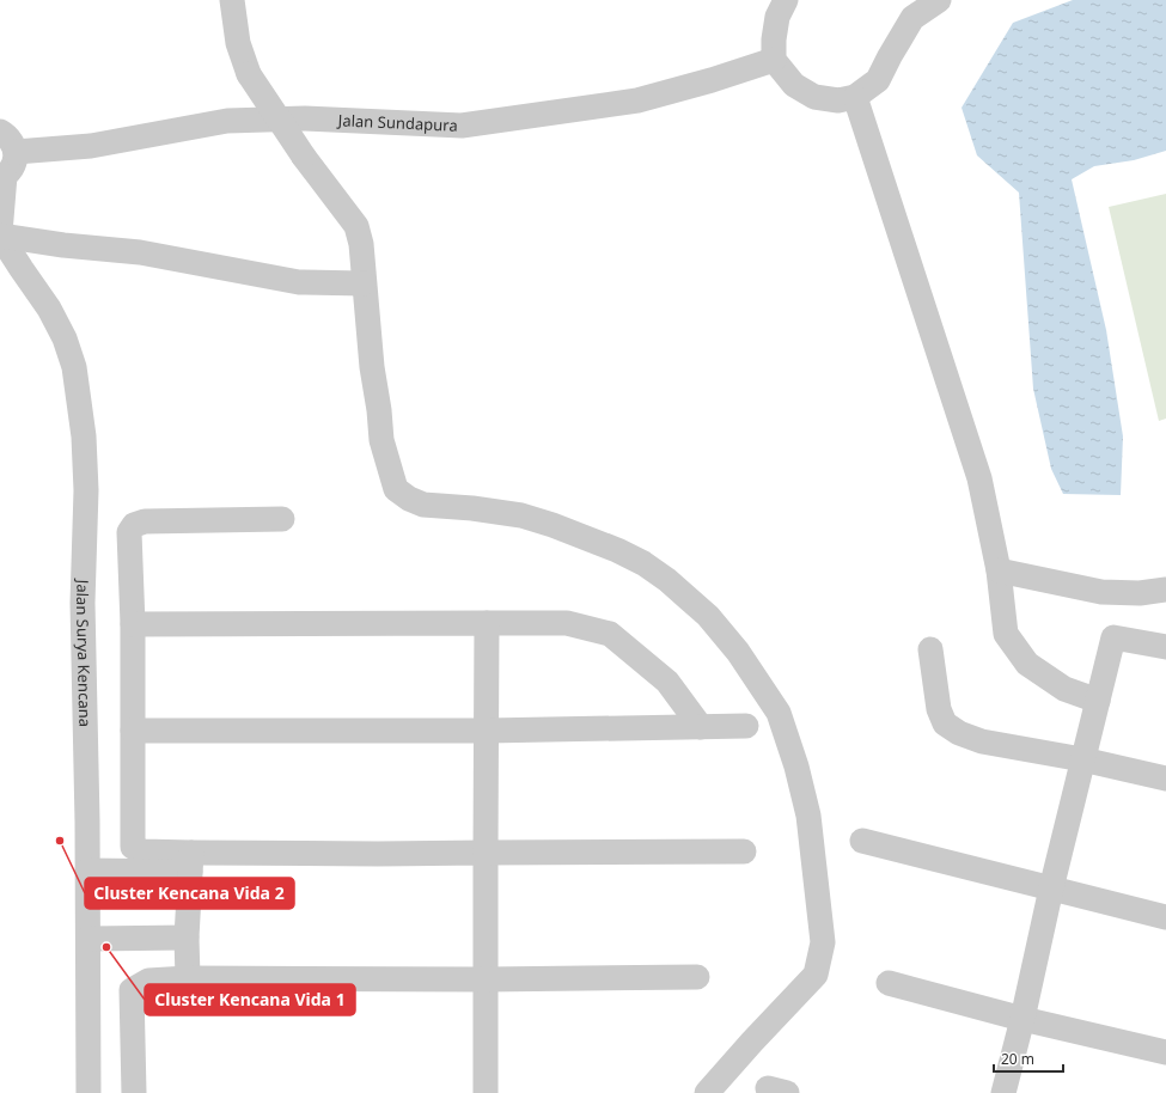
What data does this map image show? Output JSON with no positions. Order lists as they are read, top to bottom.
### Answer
{
  "streets": {
    "street": ["Jalan Sundapura", "Jalan Surya Kencana"]
  },
  "places": ["Cluster Kencana Vida 2", "Cluster Kencana Vida 1"],
  "scale_bar": "20 m"
}
